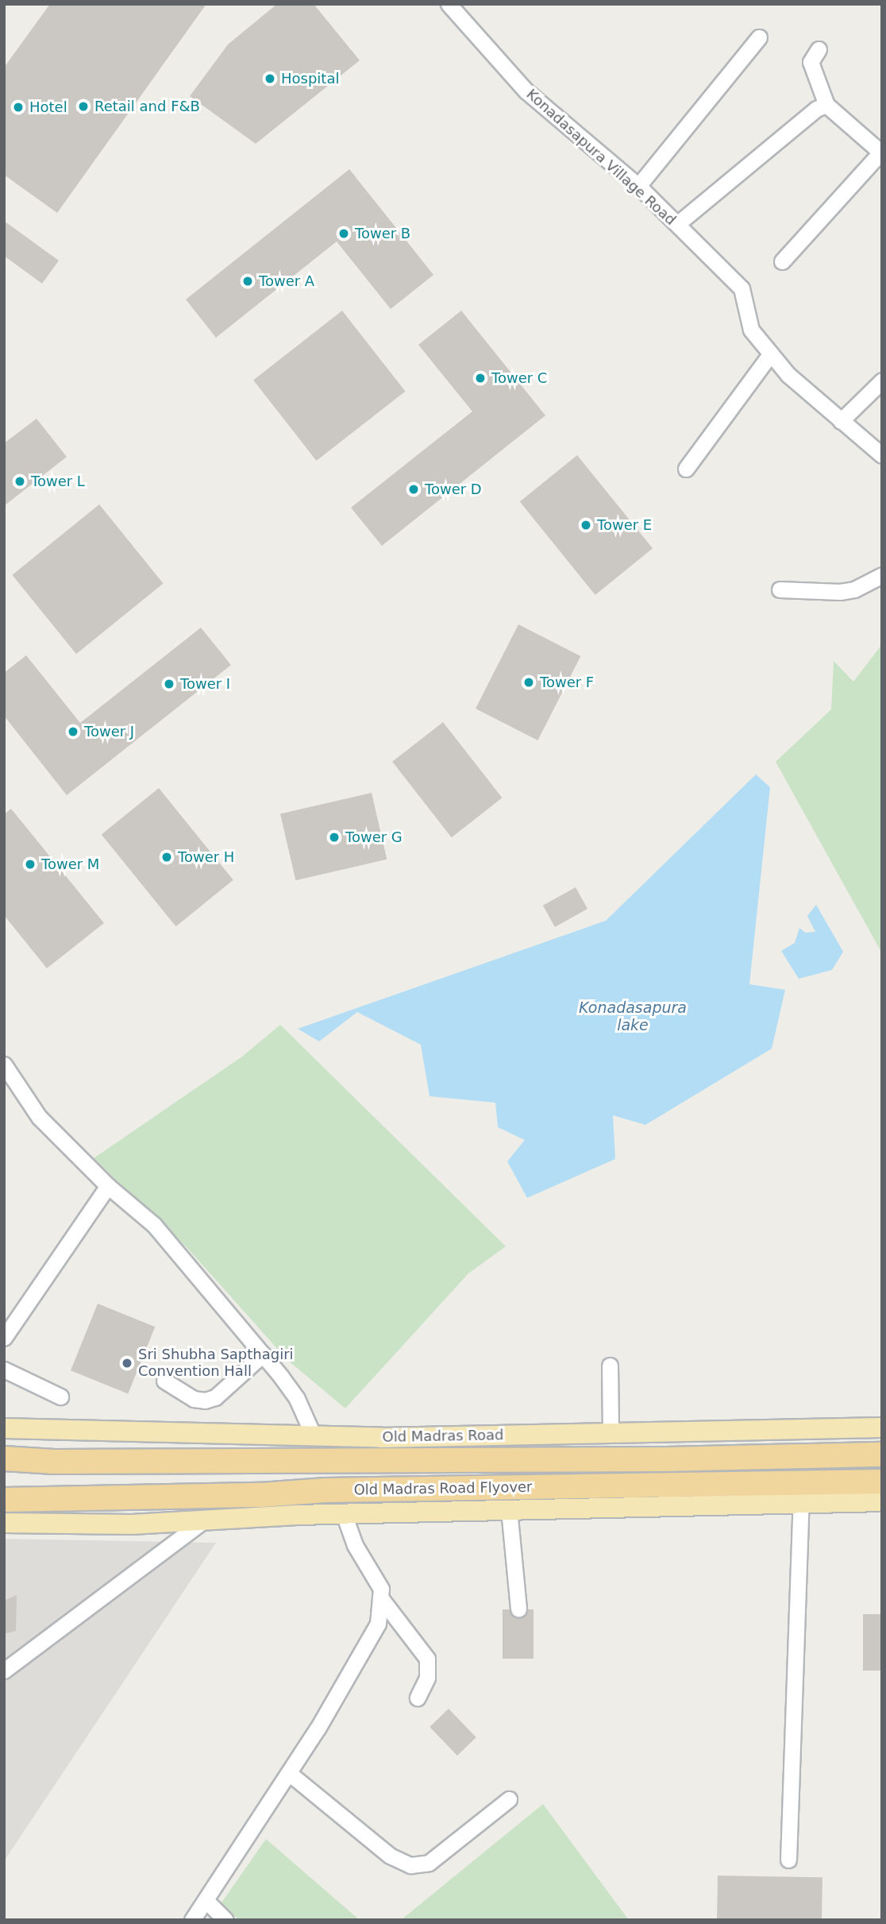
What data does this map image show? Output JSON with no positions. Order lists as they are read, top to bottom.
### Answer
{
  "streets": {
    "highway": ["Old Madras Road Flyover"],
    "main road": ["Old Madras Road"],
    "street": ["Konadasapura Village Road"]
  },
  "water": ["Konadasapura lake"],
  "places": [
    "Hospital",
    "Retail and F&B",
    "Hotel",
    "Tower B",
    "Tower A",
    "Tower C",
    "Tower L",
    "Tower D",
    "Tower E",
    "Tower F",
    "Tower I",
    "Tower J",
    "Tower G",
    "Tower H",
    "Tower M",
    "Sri Shubha Sapthagiri Convention Hall"
  ]
}
